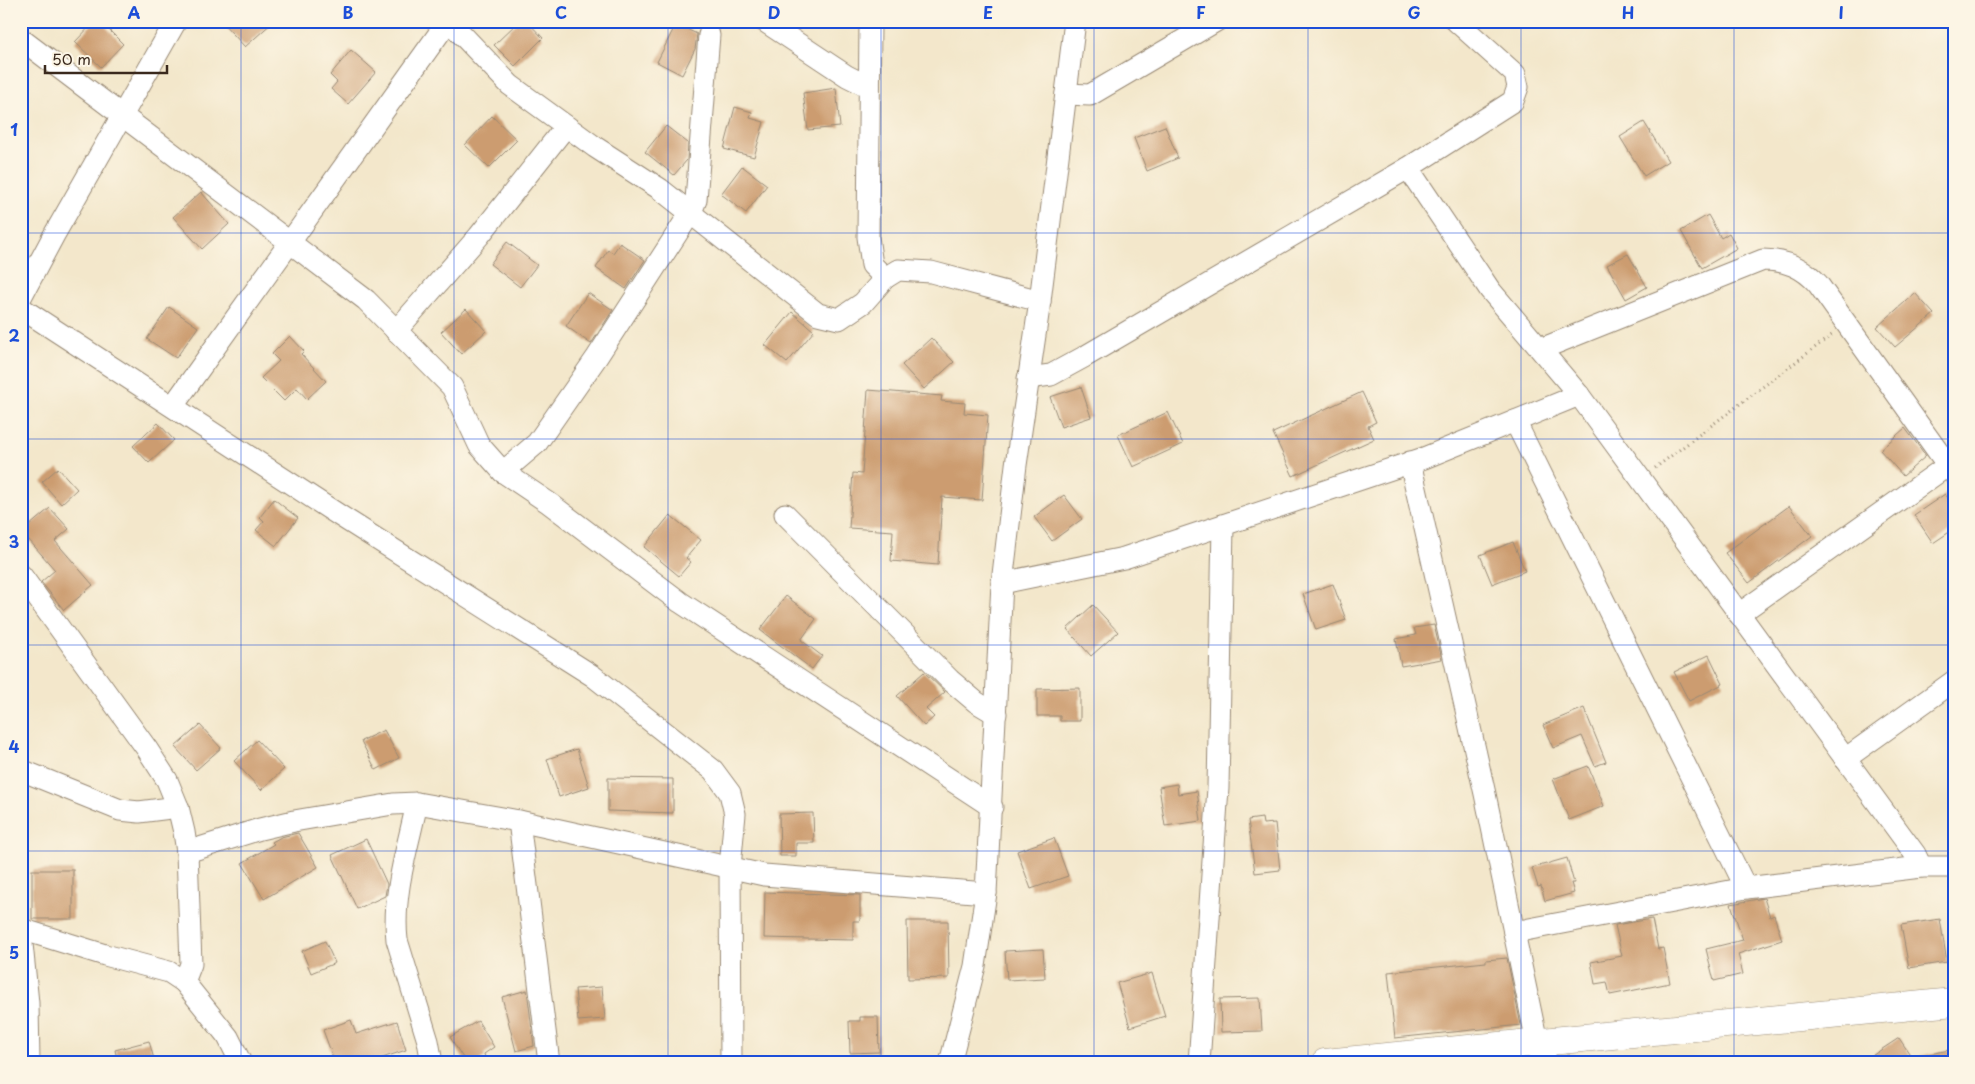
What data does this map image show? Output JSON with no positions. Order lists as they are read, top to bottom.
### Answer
{
  "scale_bar": "50 m",
  "grid": {
    "columns": [
      "A",
      "B",
      "C",
      "D",
      "E",
      "F",
      "G",
      "H",
      "I"
    ],
    "rows": [
      "1",
      "2",
      "3",
      "4",
      "5"
    ]
  }
}
